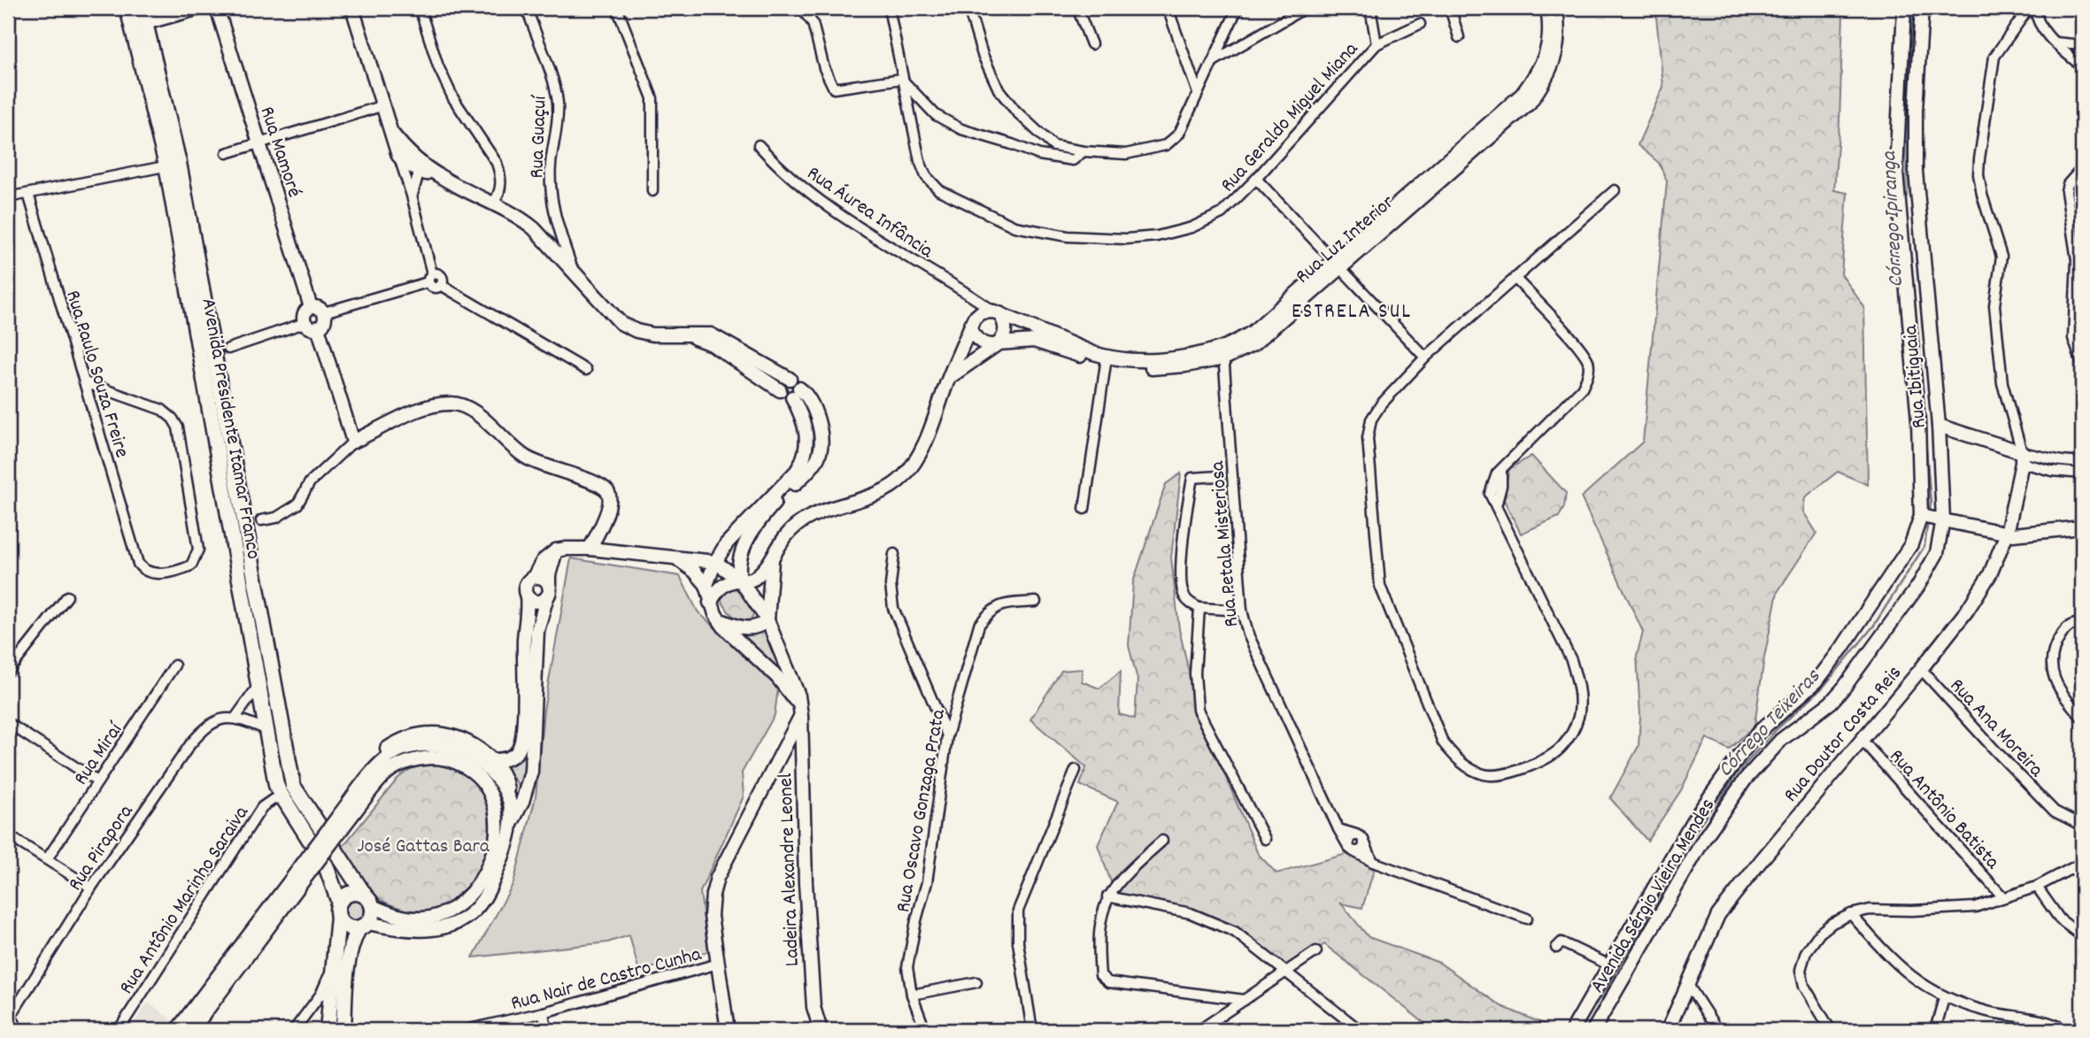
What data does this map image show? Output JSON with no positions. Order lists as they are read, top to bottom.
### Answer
{
  "streets": {
    "main road": [
      "Rua Mamoré",
      "Rua Luz Interior",
      "Rua Ibitiguaia",
      "Avenida Presidente Itamar Franco",
      "Rua Doutor Costa Reis",
      "Ladeira Alexandre Leonel",
      "Avenida Sérgio Vieira Mendes"
    ],
    "street": [
      "Rua Geraldo Miguel Miana",
      "Rua Guaçuí",
      "Rua Áurea Infância",
      "Rua Paulo Souza Freire",
      "Rua Petala Misteriosa",
      "Rua Ana Moreira",
      "Rua Miraí",
      "Rua Antônio Batista",
      "Rua Oscavo Gonzaga Prata",
      "Rua Pirapora",
      "Rua Antônio Marinho Saraiva",
      "Rua Nair de Castro Cunha"
    ]
  },
  "crossings": [
    ["Rua Áurea Infância", "Rua Luz Interior"],
    ["Rua Luz Interior", "Rua Petala Misteriosa"],
    ["Rua Ibitiguaia", "Avenida Sérgio Vieira Mendes"],
    ["Avenida Presidente Itamar Franco", "Rua Antônio Marinho Saraiva"],
    ["Rua Ana Moreira", "Rua Doutor Costa Reis"],
    ["Rua Doutor Costa Reis", "Rua Antônio Batista"]
  ],
  "districts": ["ESTRELA SUL"],
  "water": ["Córrego Ipiranga", "Córrego Teixeiras"],
  "parks": ["José Gattas Bara"]
}
